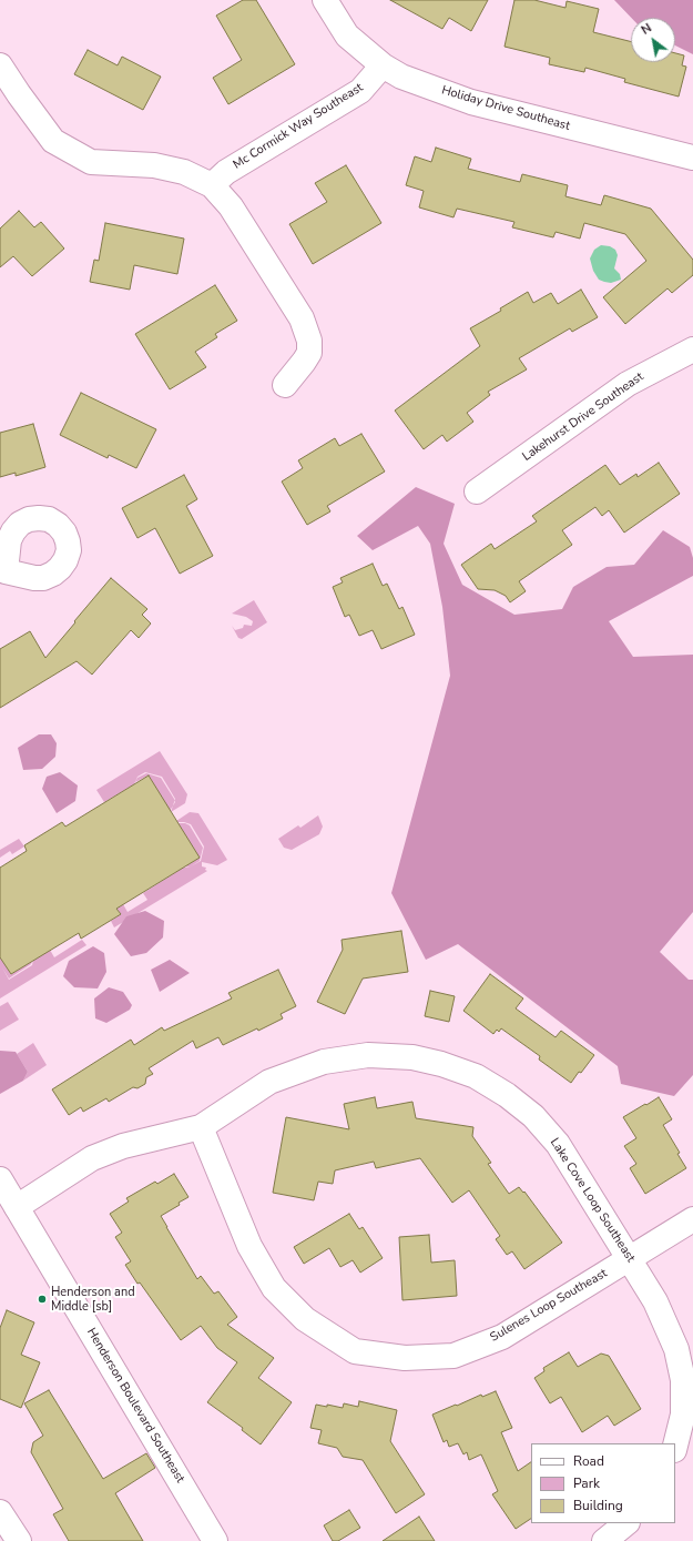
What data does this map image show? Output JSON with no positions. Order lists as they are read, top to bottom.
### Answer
{
  "streets": {
    "street": [
      "Holiday Drive Southeast",
      "Mc Cormick Way Southeast",
      "Lakehurst Drive Southeast",
      "Lake Cove Loop Southeast",
      "Sulenes Loop Southeast",
      "Henderson Boulevard Southeast"
    ]
  },
  "crossings": [
    ["Holiday Drive Southeast", "Mc Cormick Way Southeast"],
    ["Lake Cove Loop Southeast", "Sulenes Loop Southeast"],
    ["Lake Cove Loop Southeast", "Henderson Boulevard Southeast"]
  ],
  "places": ["Henderson and Middle [sb]"],
  "legend": ["Road", "Park", "Building"],
  "north": "top left"
}
